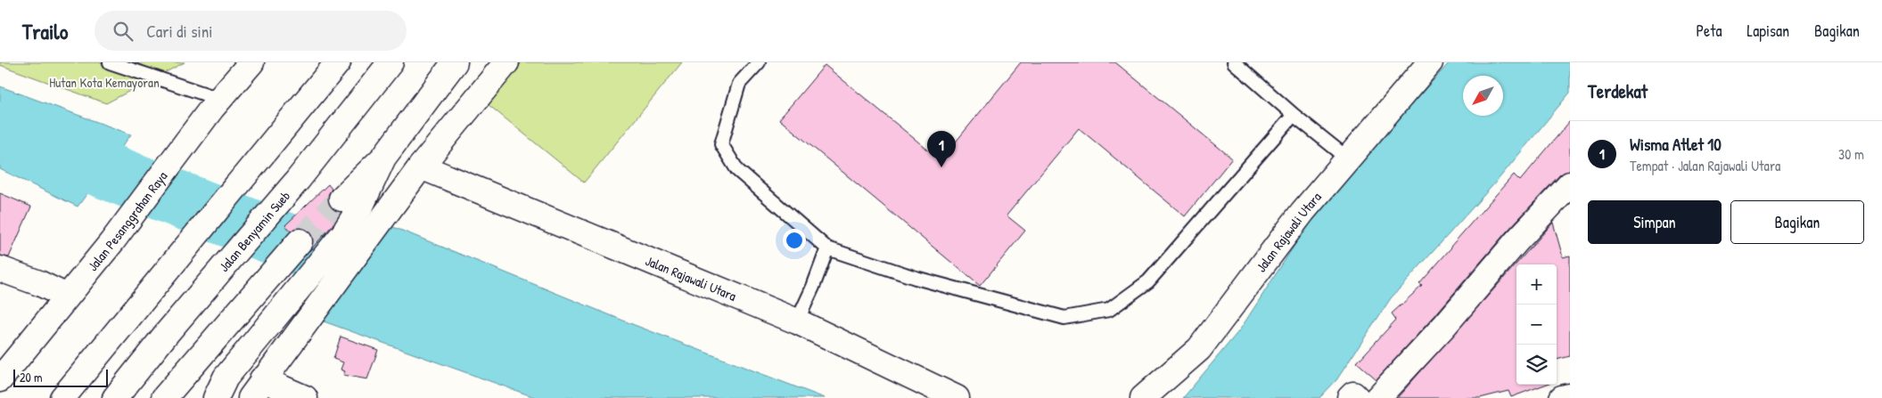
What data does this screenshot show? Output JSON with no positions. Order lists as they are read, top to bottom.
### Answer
{
  "streets": {
    "main road": ["Jalan Pesanggrahan Raya", "Jalan Benyamin Sueb", "Jalan Rajawali Utara"]
  },
  "parks": ["Hutan Kota Kemayoran"],
  "scale_bar": "20 m",
  "north": "bottom left",
  "page": {
    "header": "Trailo",
    "search": "Cari di sini",
    "nav": ["Peta", "Lapisan", "Bagikan"],
    "heading": "Terdekat",
    "list": [
      {
        "mark": "1",
        "name": "Wisma Atlet 10",
        "note": "Tempat · Jalan Rajawali Utara",
        "value": "30 m"
      }
    ],
    "pins": "1",
    "buttons": ["Simpan", "Bagikan"],
    "map_buttons": ["+", "−"],
    "scale": "20 m"
  }
}
